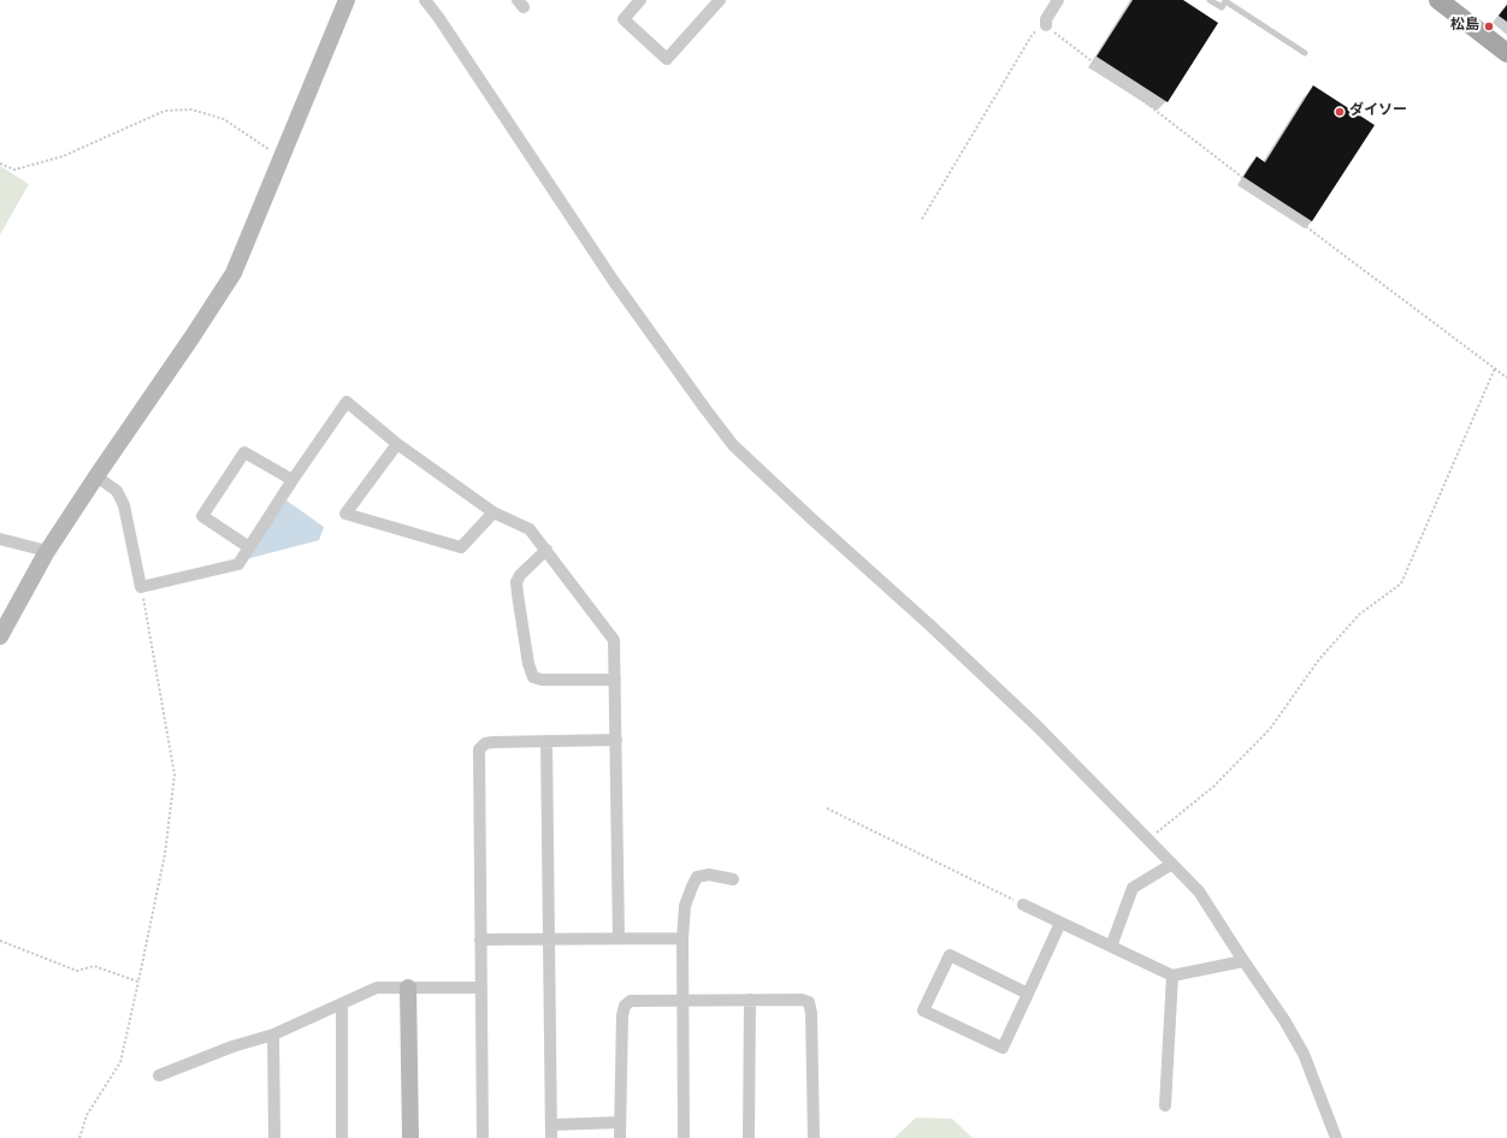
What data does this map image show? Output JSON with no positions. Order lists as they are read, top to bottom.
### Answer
{
  "places": ["松島", "ダイソー"]
}
